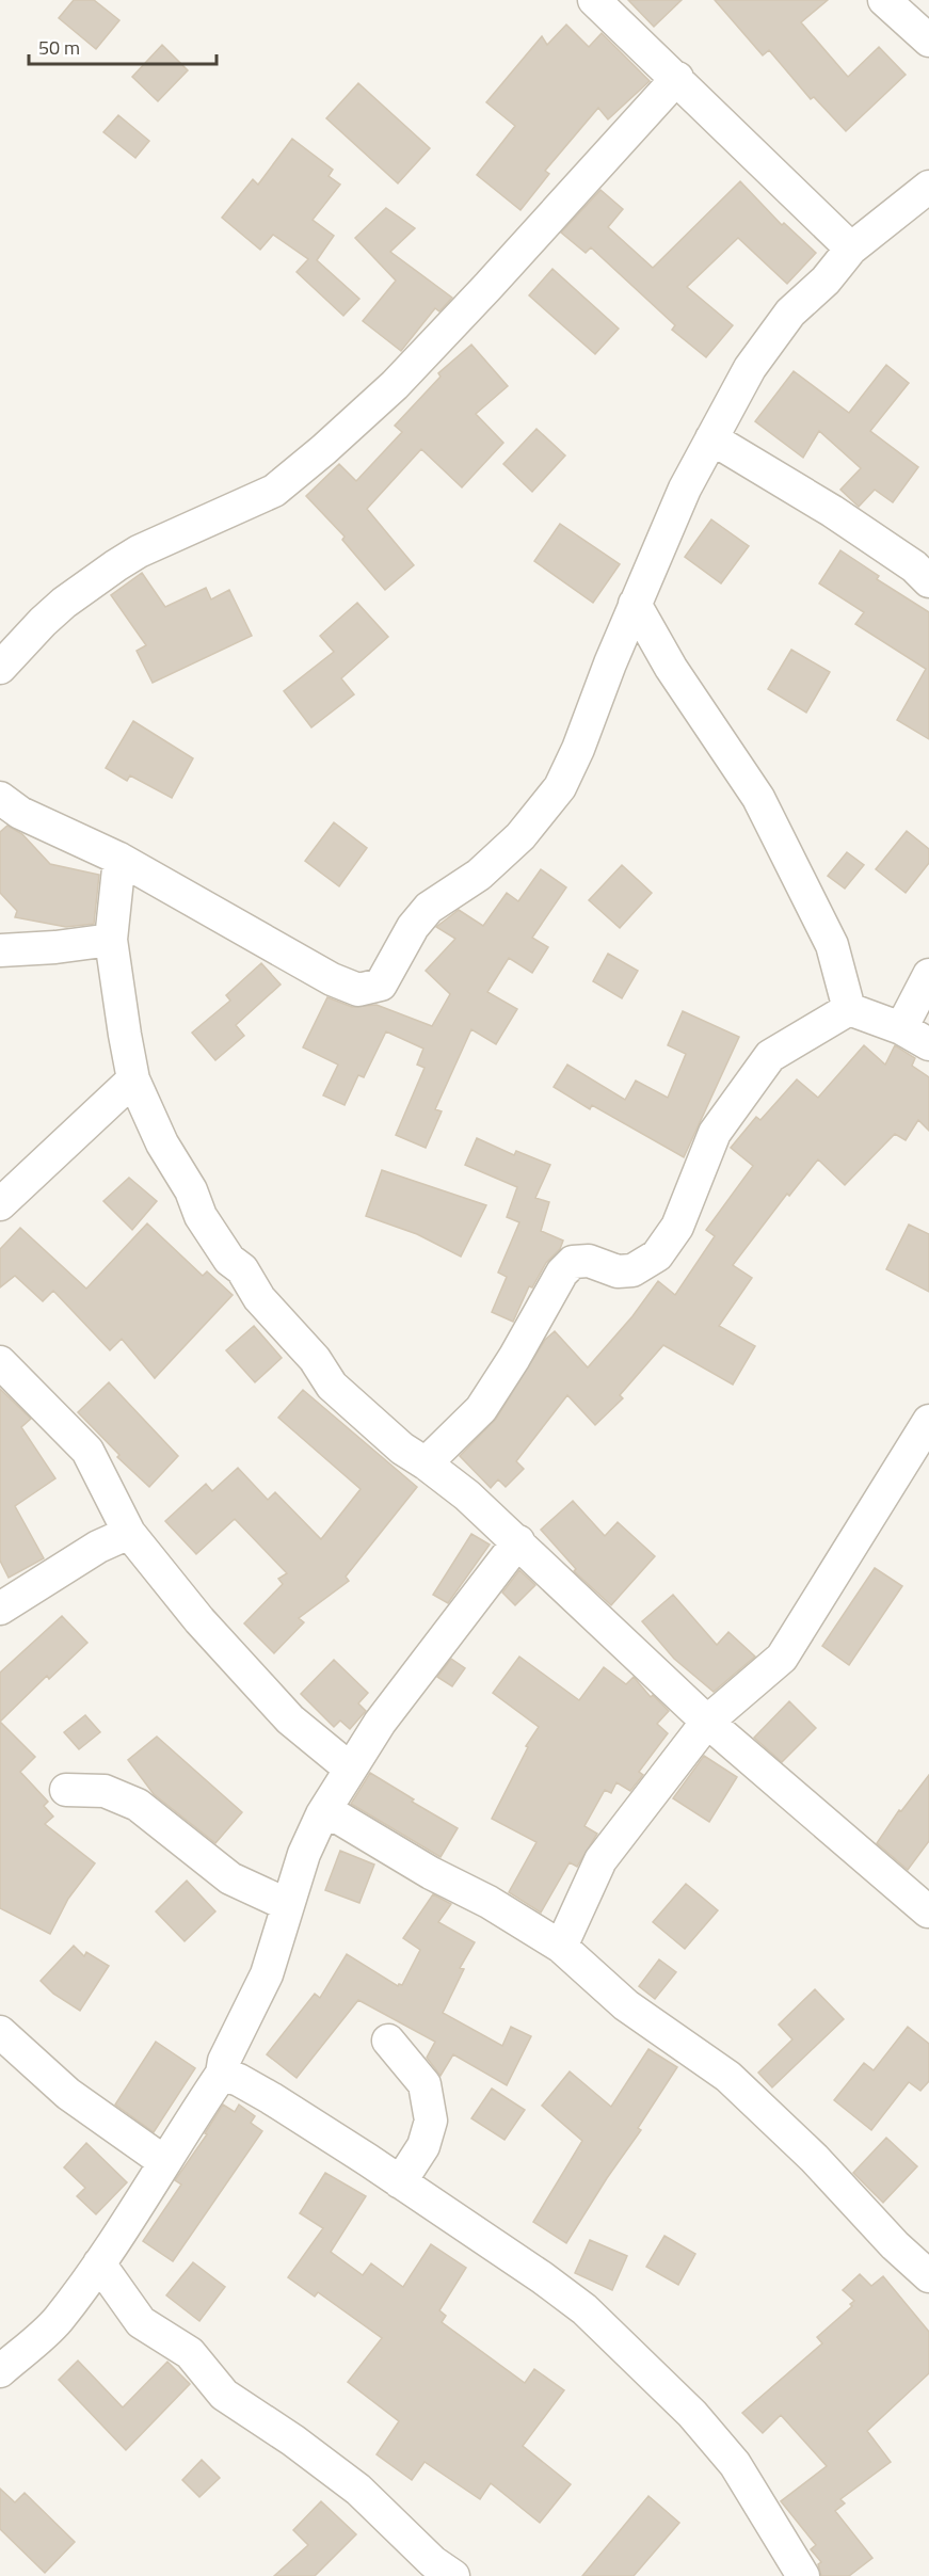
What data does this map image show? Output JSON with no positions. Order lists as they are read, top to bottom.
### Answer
{
  "scale_bar": "50 m"
}
